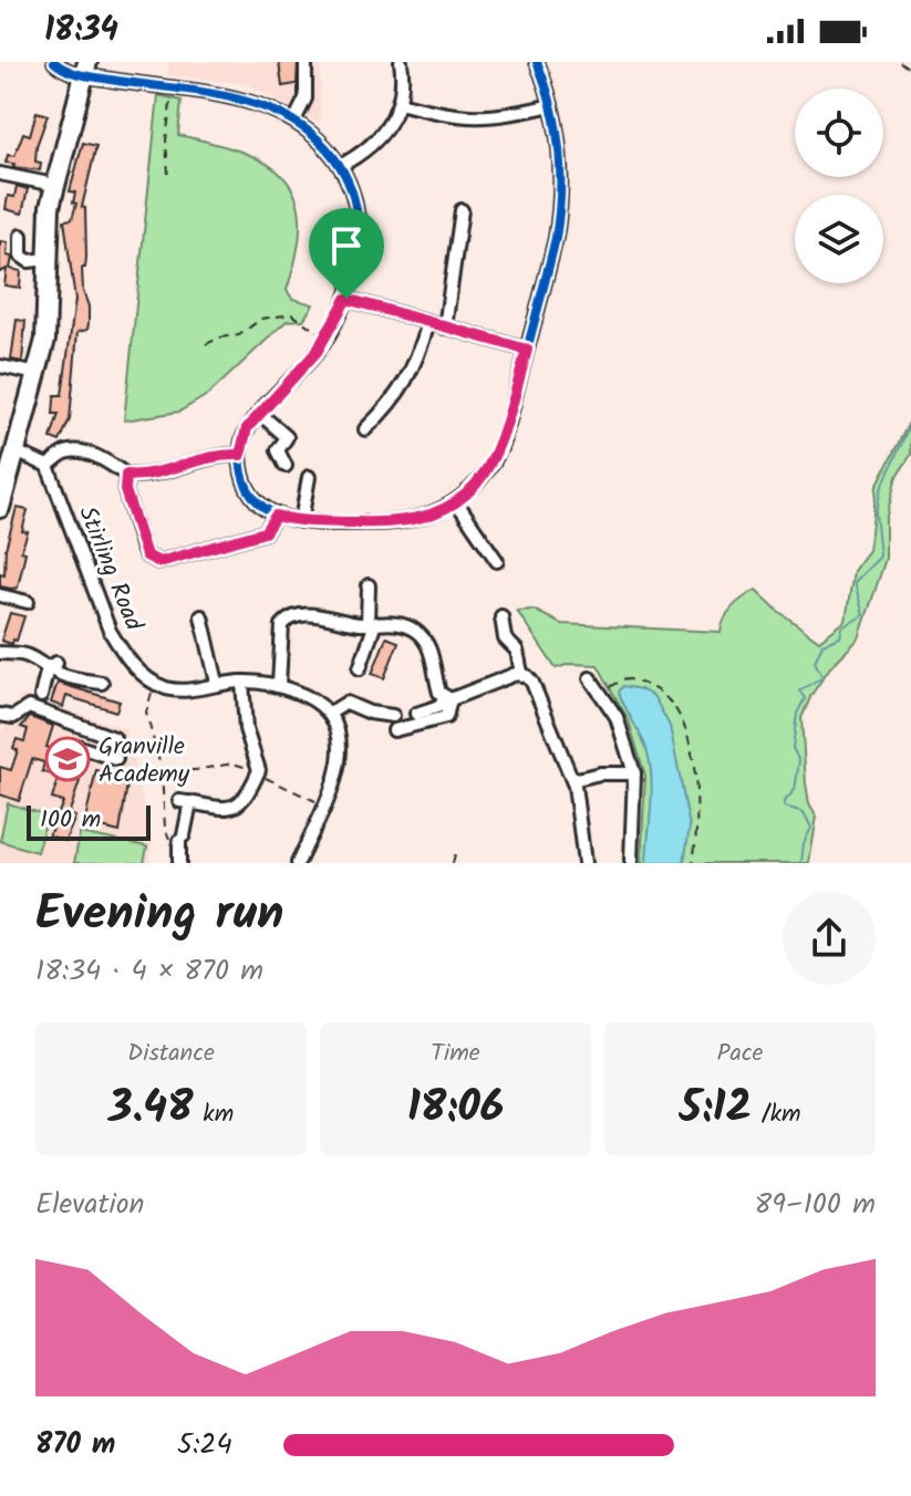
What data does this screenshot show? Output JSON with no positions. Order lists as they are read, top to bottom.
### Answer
{
  "streets": {
    "street": ["Stirling Road"]
  },
  "places": {
    "school or university": ["Granville Academy"]
  },
  "scale_bar": "100 m",
  "page": {
    "status": "18:34",
    "scale": "100 m",
    "heading": ["Evening run", "18:34 · 4 × 870 m"],
    "stats": [
      ["Distance", "3.48 km"],
      ["Time", "18:06"],
      ["Pace", "5:12 /km"]
    ],
    "chart": ["Elevation", "89–100 m"],
    "list": [
      {
        "name": "870 m",
        "note": "5:24"
      }
    ]
  }
}
